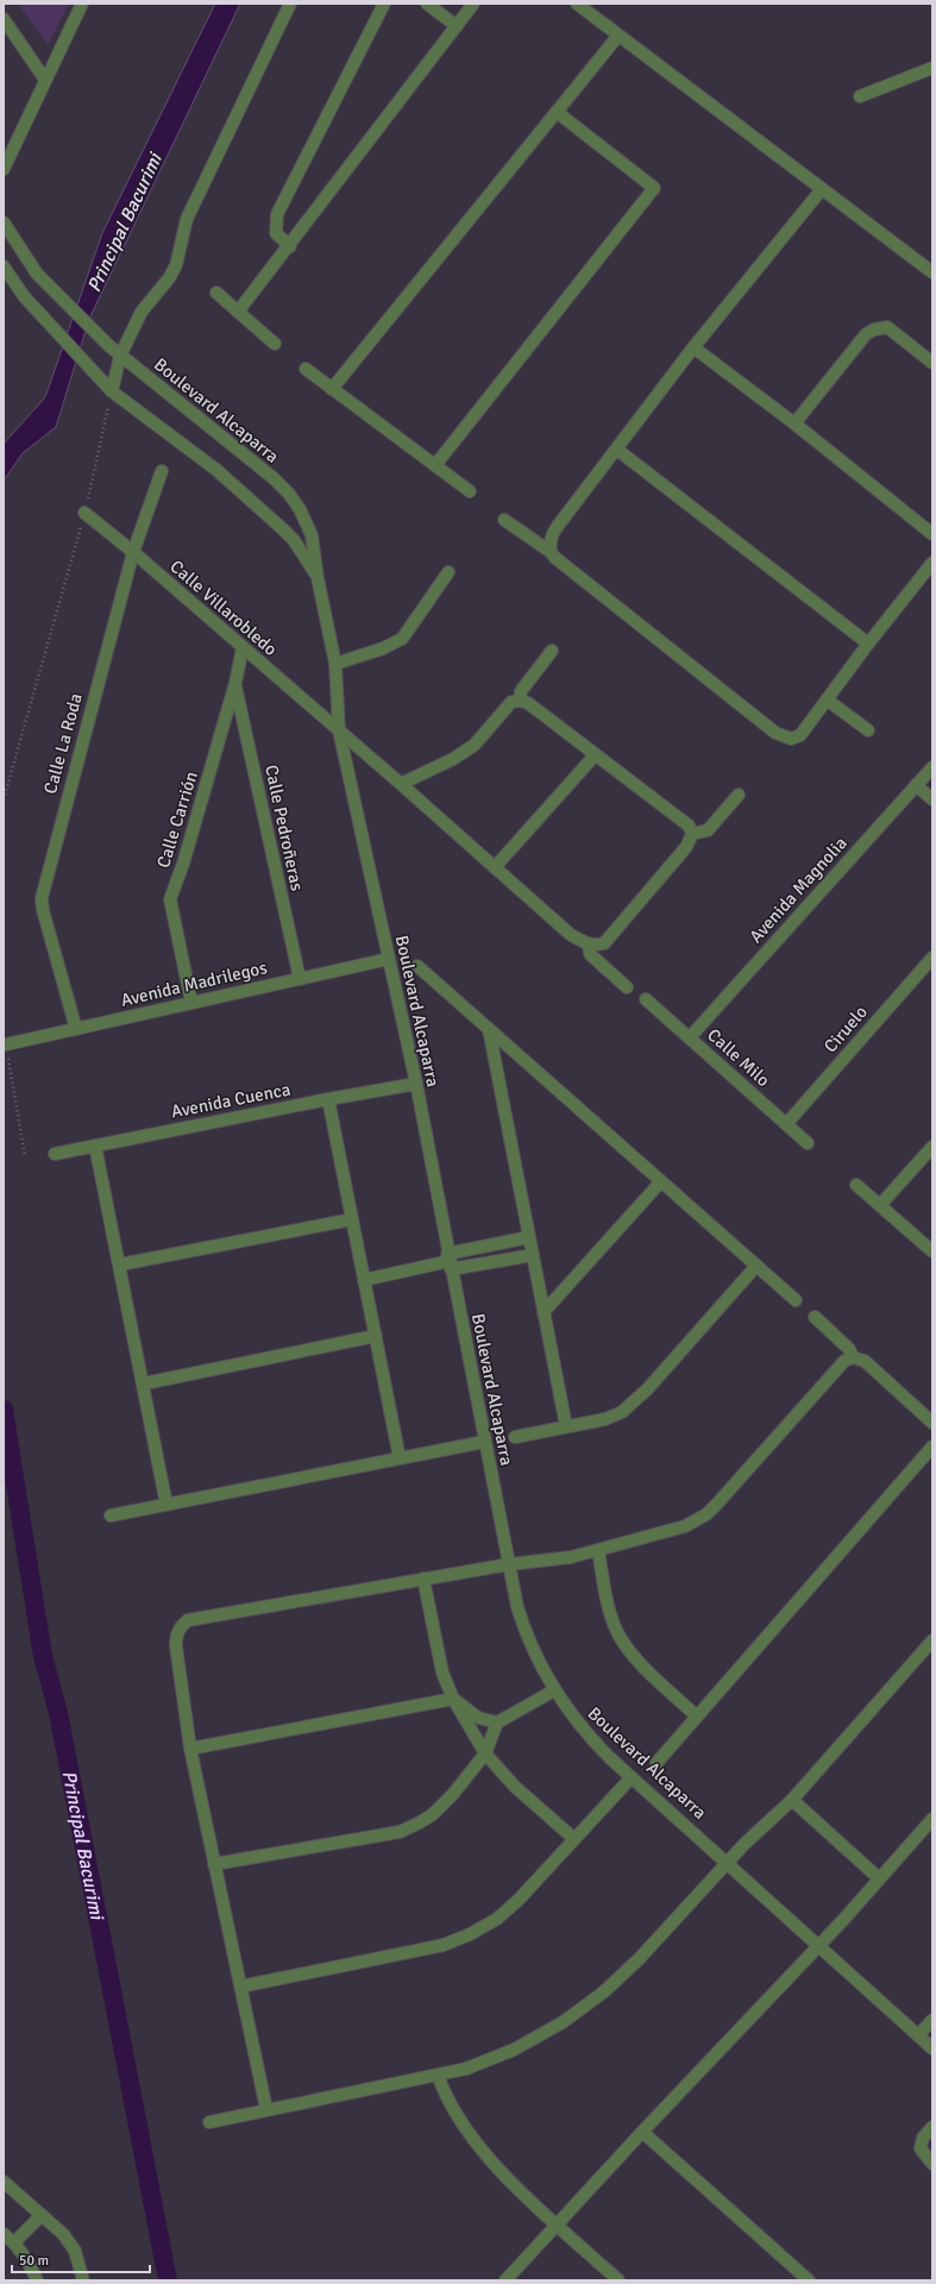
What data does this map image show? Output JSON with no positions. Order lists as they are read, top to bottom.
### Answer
{
  "streets": {
    "street": [
      "Boulevard Alcaparra",
      "Calle Villarobledo",
      "Calle La Roda",
      "Calle Carrión",
      "Calle Pedroñeras",
      "Avenida Magnolia",
      "Avenida Madrilegos",
      "Ciruelo",
      "Calle Milo",
      "Avenida Cuenca"
    ]
  },
  "crossings": [
    ["Boulevard Alcaparra", "Calle Villarobledo"],
    ["Boulevard Alcaparra", "Avenida Madrilegos"],
    ["Boulevard Alcaparra", "Avenida Cuenca"],
    ["Calle Villarobledo", "Calle La Roda"],
    ["Calle Villarobledo", "Calle Carrión"],
    ["Calle La Roda", "Avenida Madrilegos"],
    ["Calle Carrión", "Calle Pedroñeras"],
    ["Calle Carrión", "Avenida Madrilegos"],
    ["Calle Pedroñeras", "Avenida Madrilegos"],
    ["Avenida Magnolia", "Calle Milo"],
    ["Ciruelo", "Calle Milo"]
  ],
  "water": ["Principal Bacurimi"],
  "scale_bar": "50 m"
}
